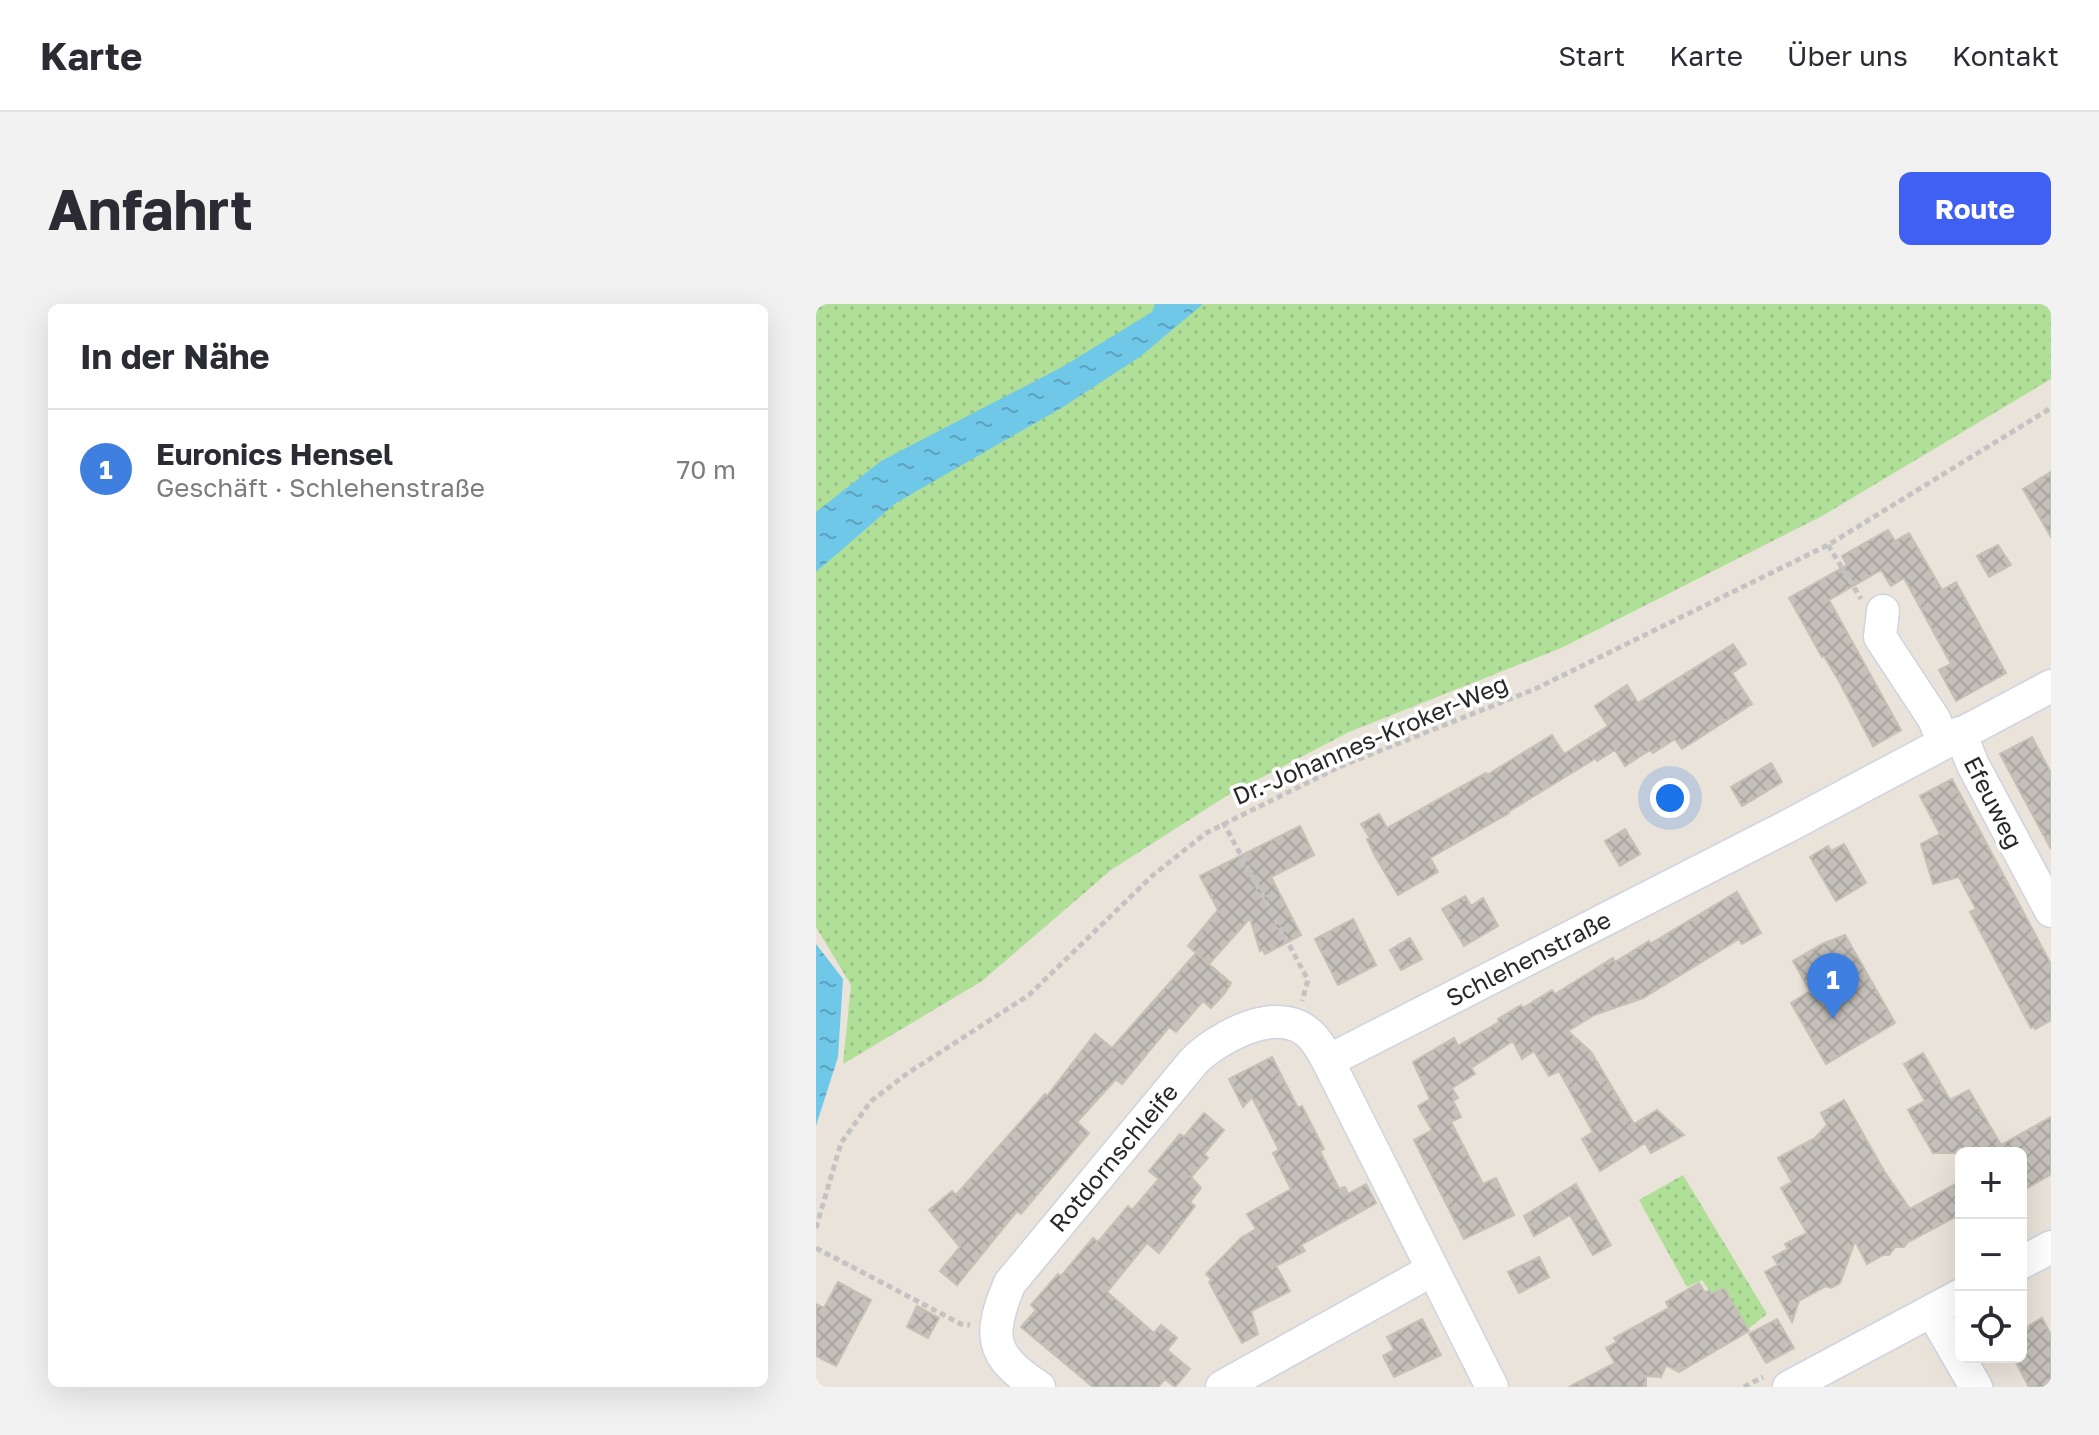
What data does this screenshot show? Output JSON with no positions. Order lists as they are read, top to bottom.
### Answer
{
  "streets": {
    "street": ["Efeuweg", "Schlehenstraße", "Rotdornschleife"],
    "path": ["Dr.-Johannes-Kroker-Weg"]
  },
  "crossings": [
    ["Efeuweg", "Schlehenstraße"]
  ],
  "page": {
    "header": "Karte",
    "nav": [
      "Start",
      "Karte",
      "Über uns",
      "Kontakt"
    ],
    "buttons": "Route",
    "title": "Anfahrt",
    "heading": "In der Nähe",
    "list": [
      {
        "mark": "1",
        "name": "Euronics Hensel",
        "note": "Geschäft · Schlehenstraße",
        "value": "70 m"
      }
    ],
    "pins": "1",
    "map_buttons": ["+", "−"]
  }
}
